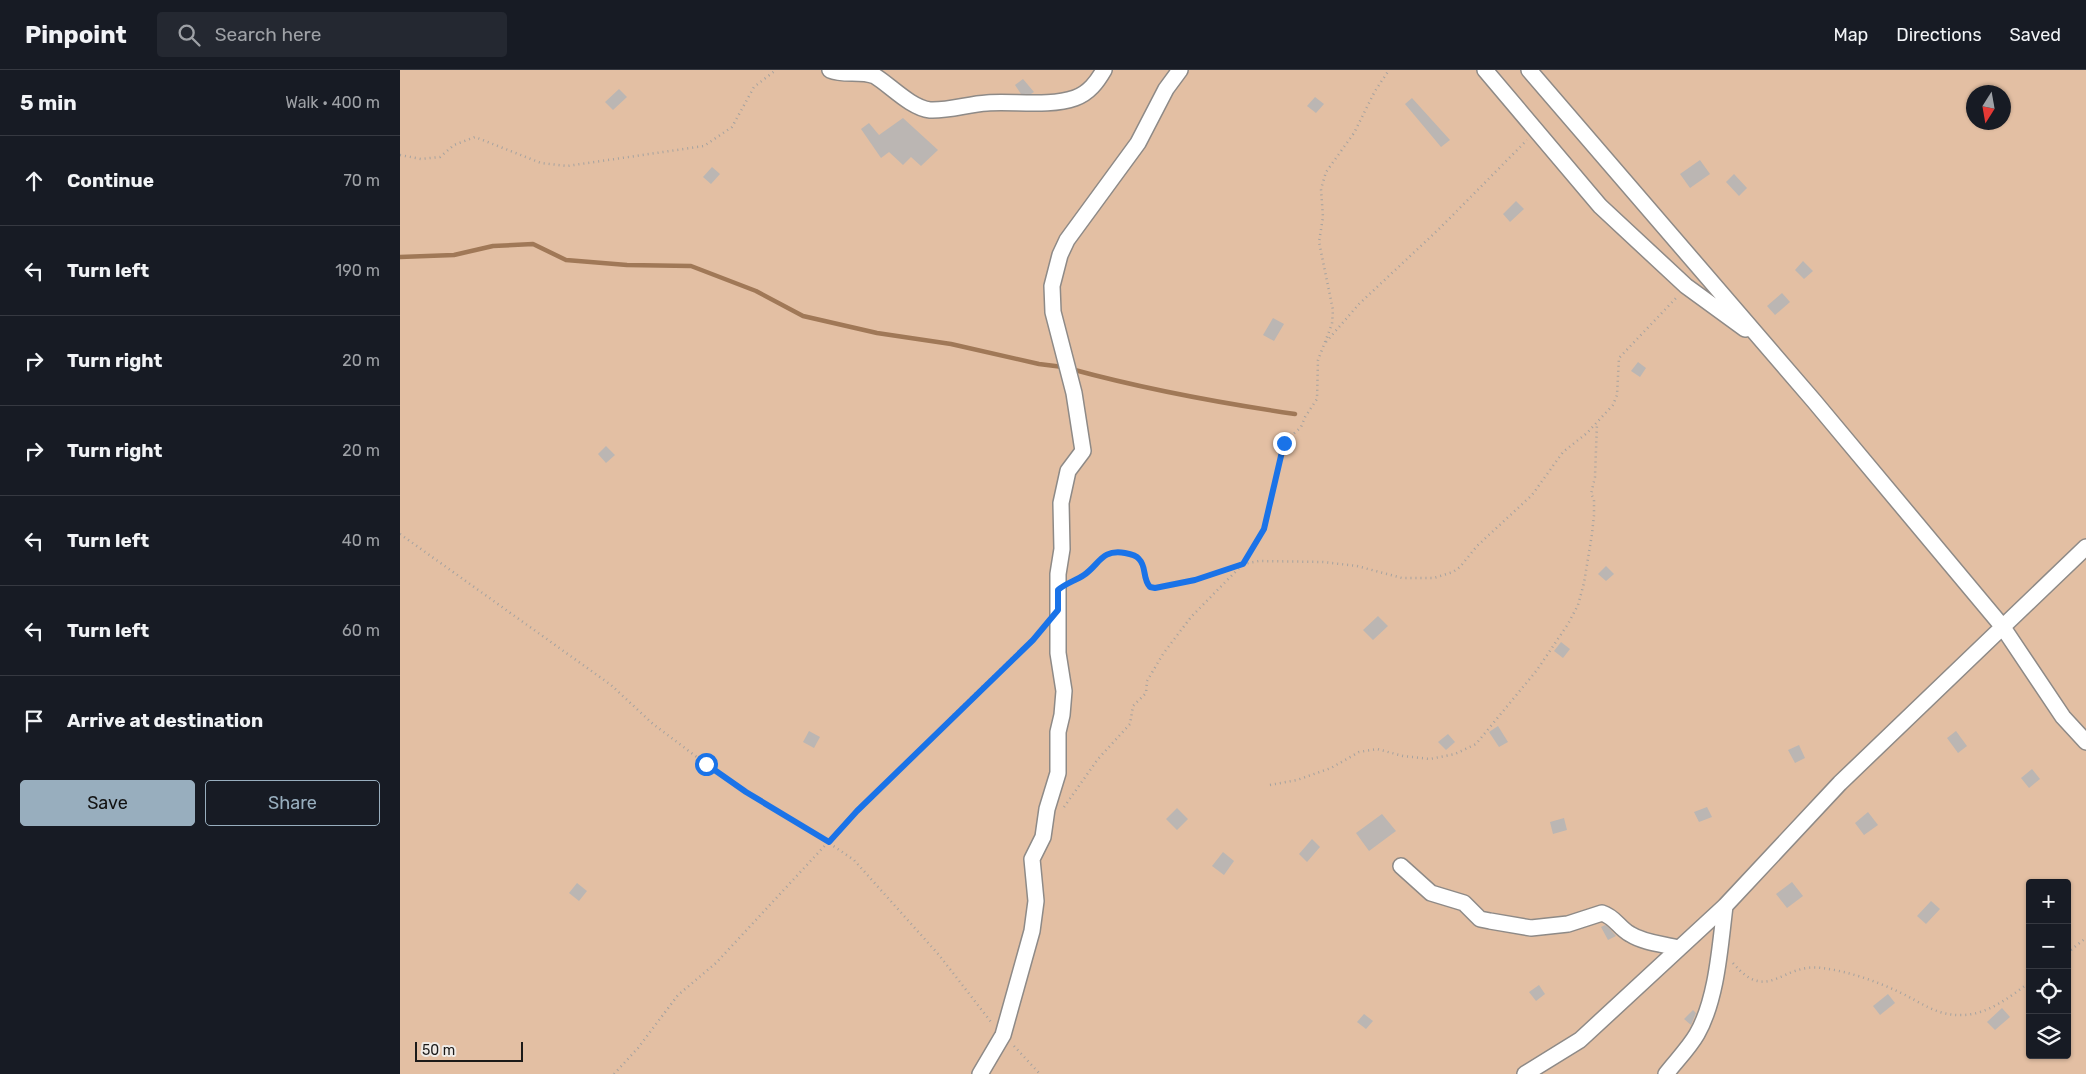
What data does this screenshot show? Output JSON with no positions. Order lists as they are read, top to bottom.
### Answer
{
  "scale_bar": "50 m",
  "north": "bottom",
  "page": {
    "header": "Pinpoint",
    "search": "Search here",
    "nav": ["Map", "Directions", "Saved"],
    "heading": ["5 min", "Walk · 400 m"],
    "list": [
      ["Continue", "70 m"],
      ["Turn left", "190 m"],
      ["Turn right", "20 m"],
      ["Turn right", "20 m"],
      ["Turn left", "40 m"],
      ["Turn left", "60 m"],
      "Arrive at destination"
    ],
    "buttons": ["Save", "Share"],
    "map_buttons": ["+", "−"],
    "scale": "50 m"
  }
}
